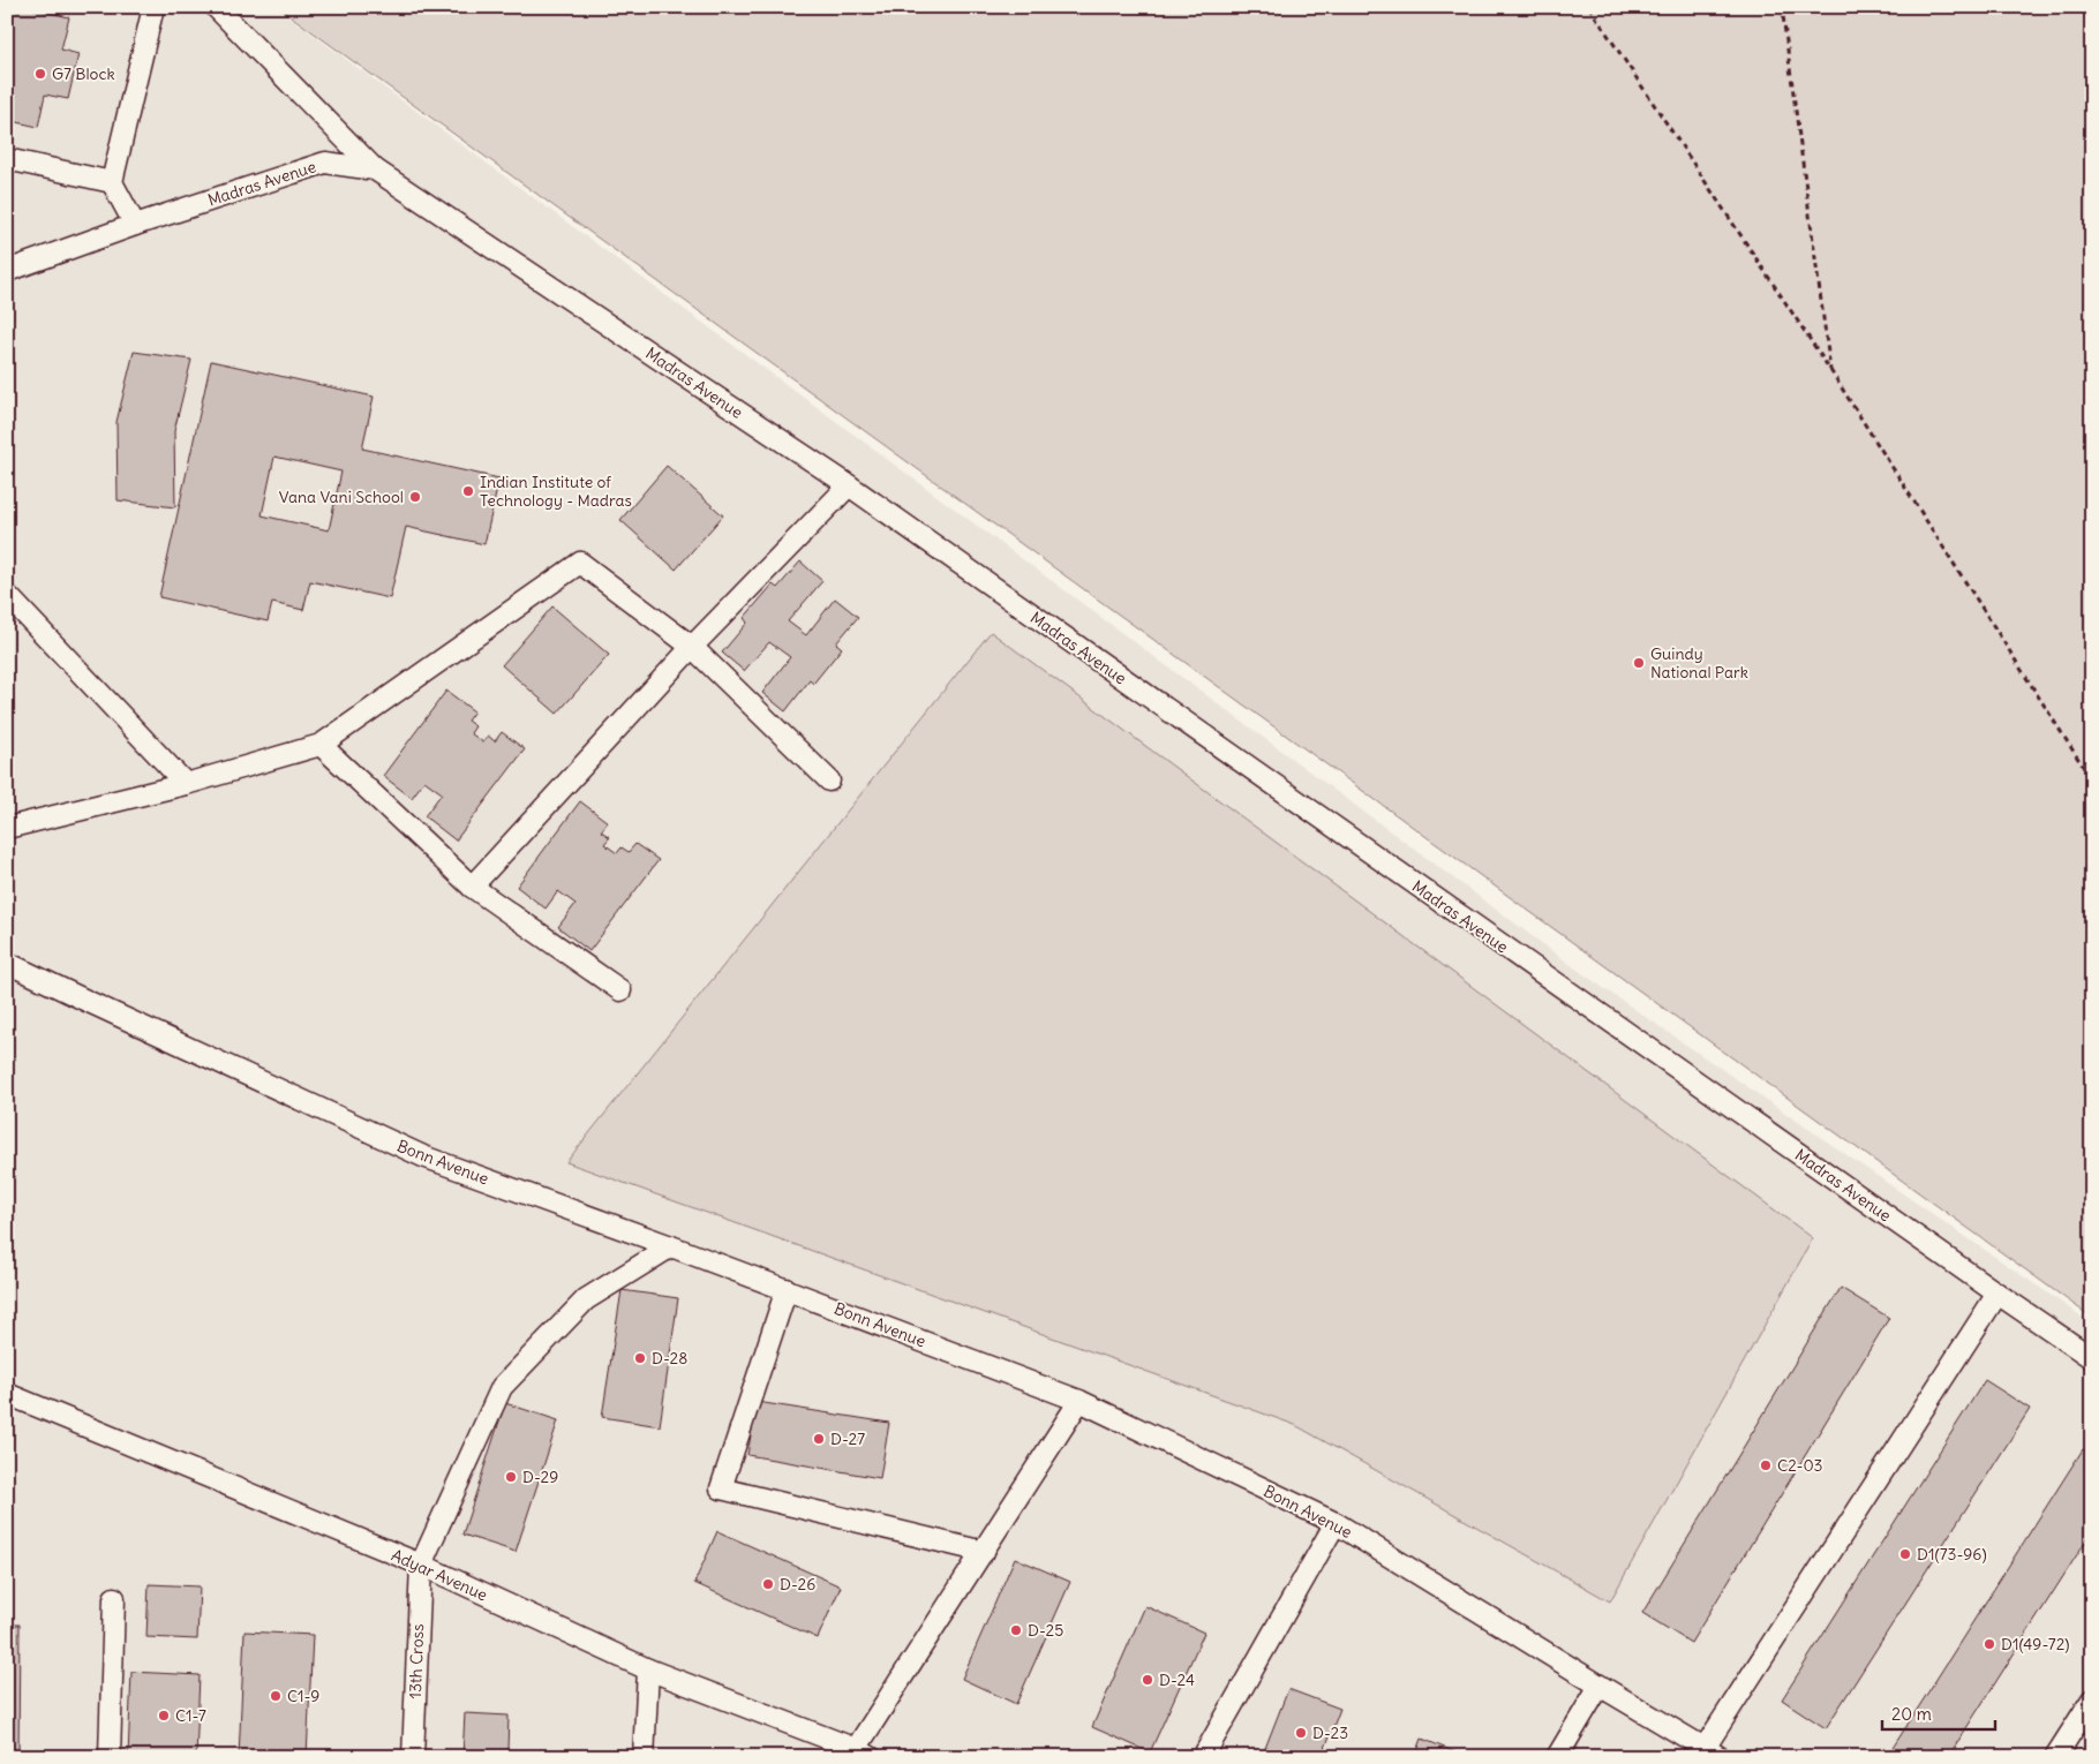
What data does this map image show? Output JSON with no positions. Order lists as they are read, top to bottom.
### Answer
{
  "streets": {
    "lane": [
      "Madras Avenue",
      "Bonn Avenue",
      "Adyar Avenue",
      "13th Cross"
    ]
  },
  "crossings": [
    ["Adyar Avenue", "13th Cross"]
  ],
  "places": [
    "G7 Block",
    "Indian Institute of Technology - Madras",
    "Vana Vani School",
    "Guindy National Park",
    "D-28",
    "D-27",
    "C2-03",
    "D-29",
    "D1(73-96)",
    "D-26",
    "D-25",
    "D1(49-72)",
    "D-24",
    "C1-9",
    "C1-7",
    "D-23"
  ],
  "scale_bar": "20 m"
}
